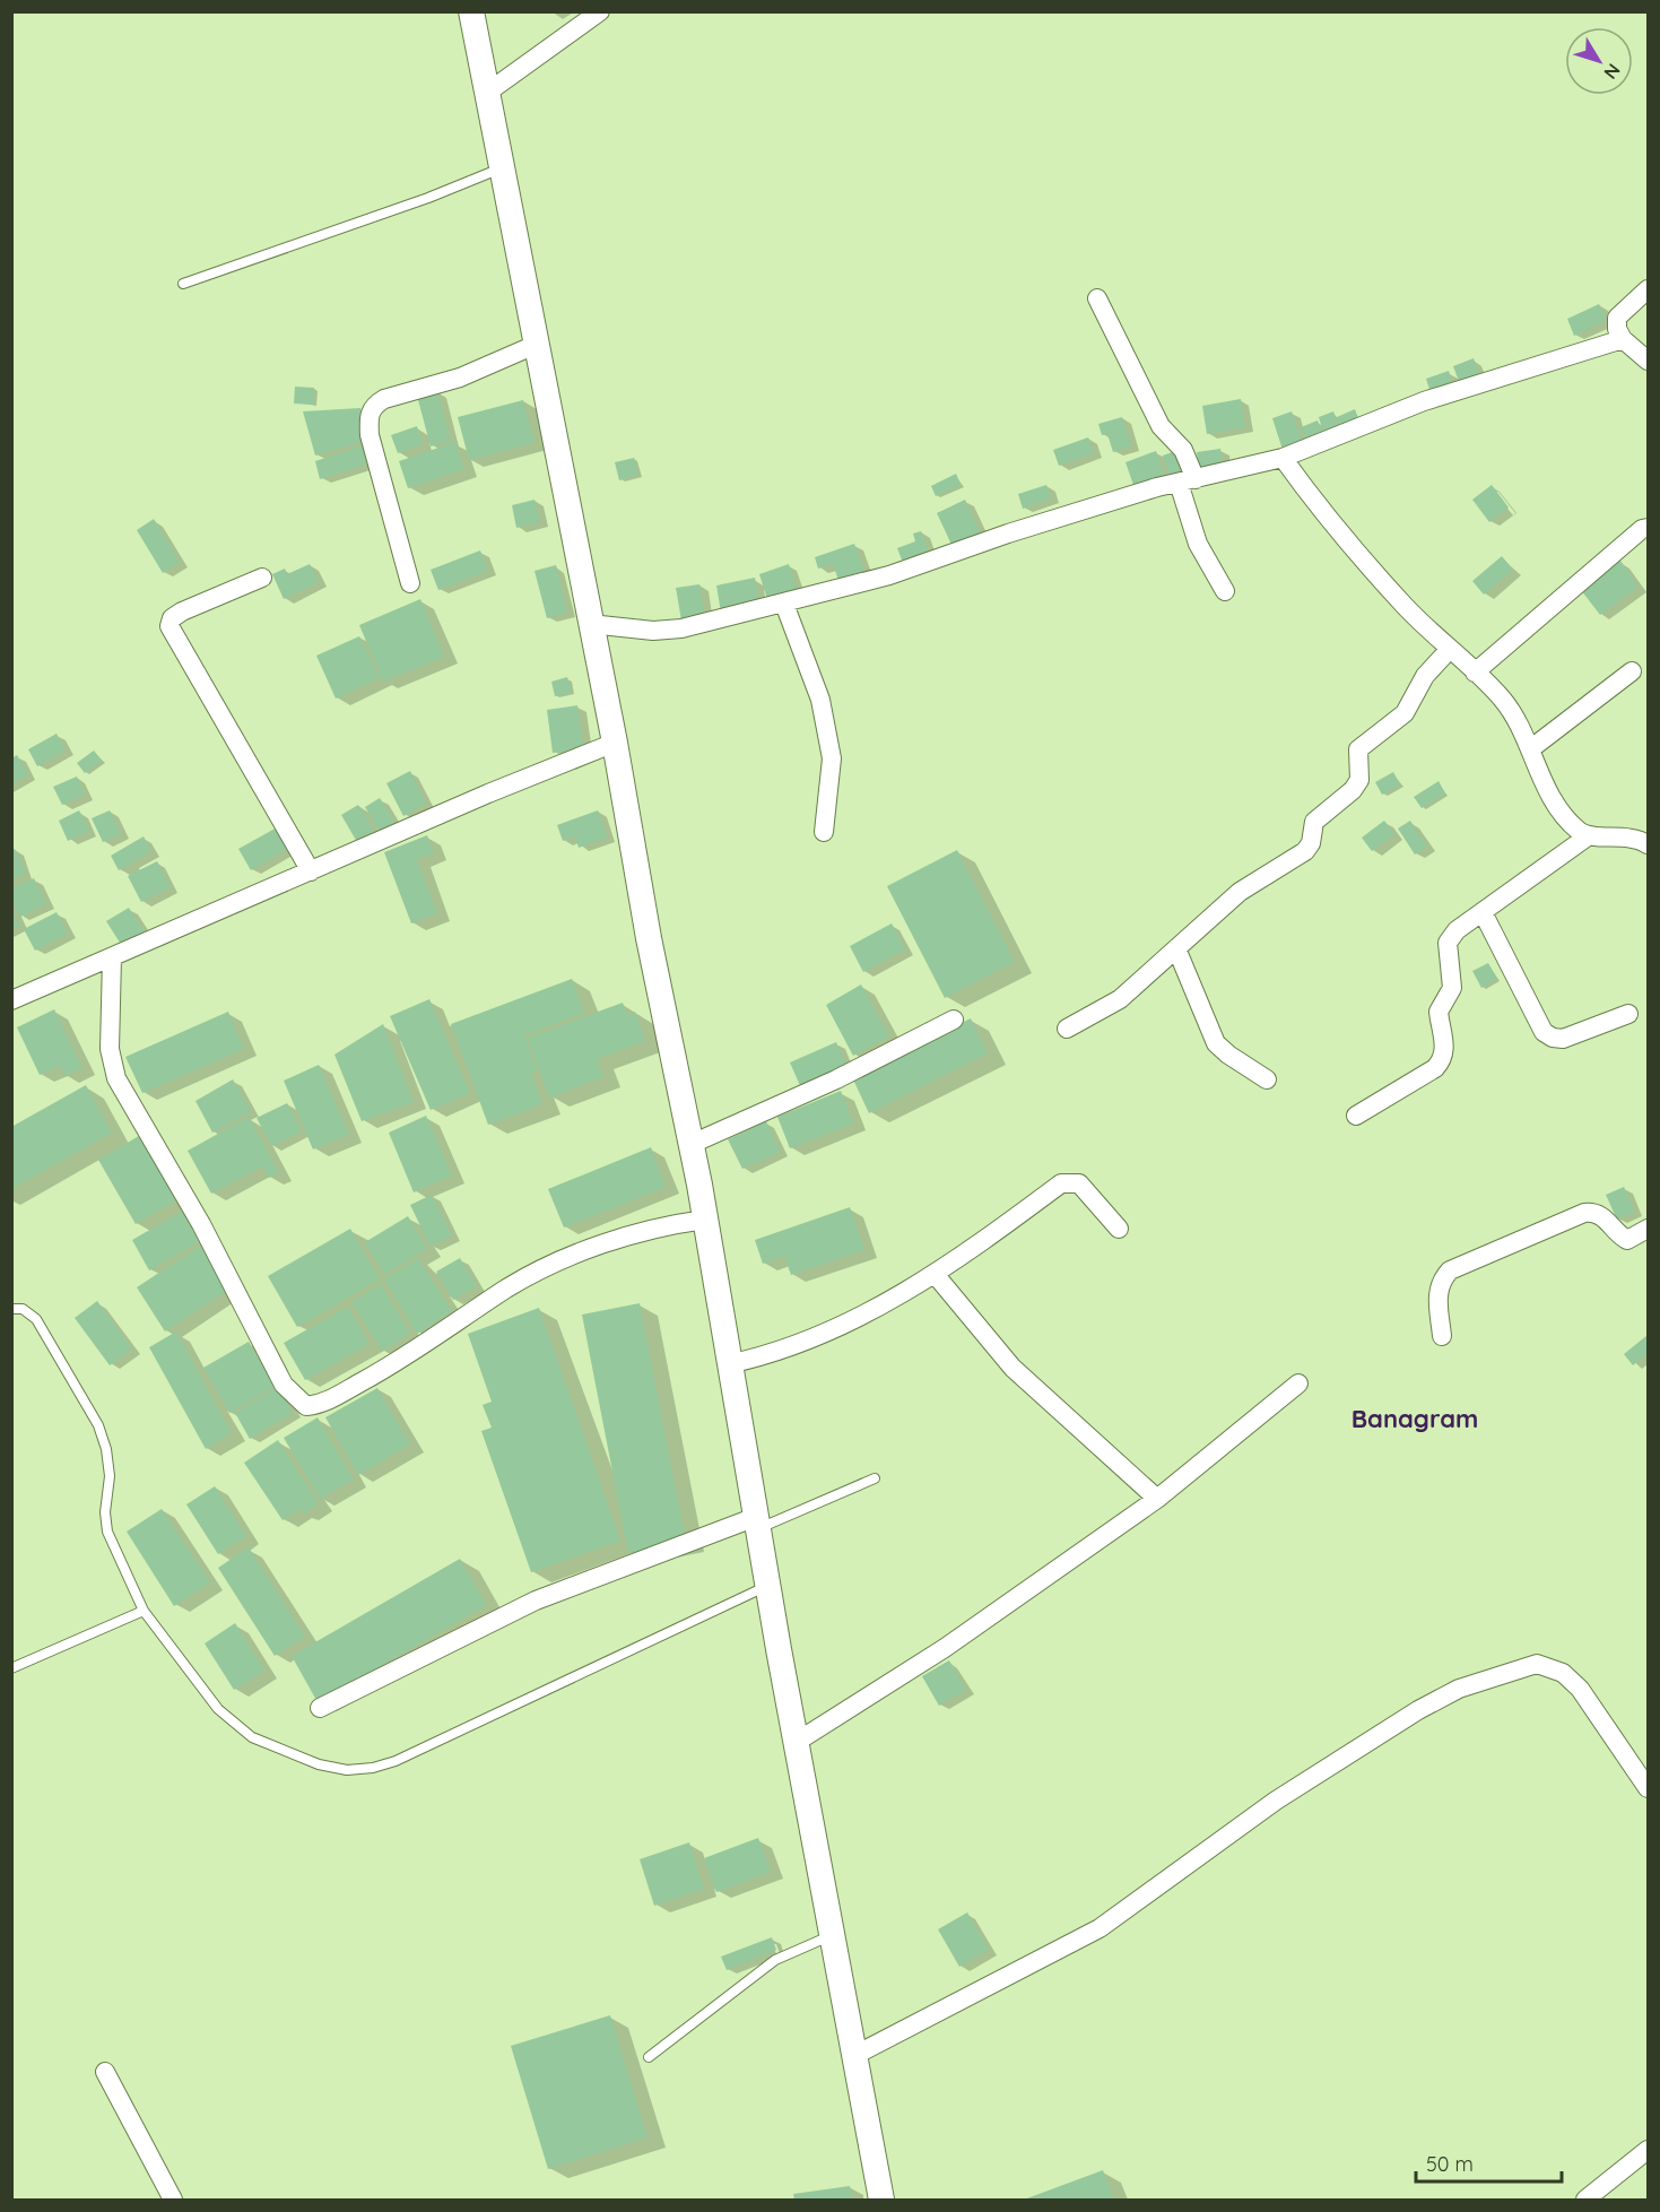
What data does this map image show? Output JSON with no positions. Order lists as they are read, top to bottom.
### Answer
{
  "districts": ["Banagram"],
  "scale_bar": "50 m",
  "north": "bottom right"
}
